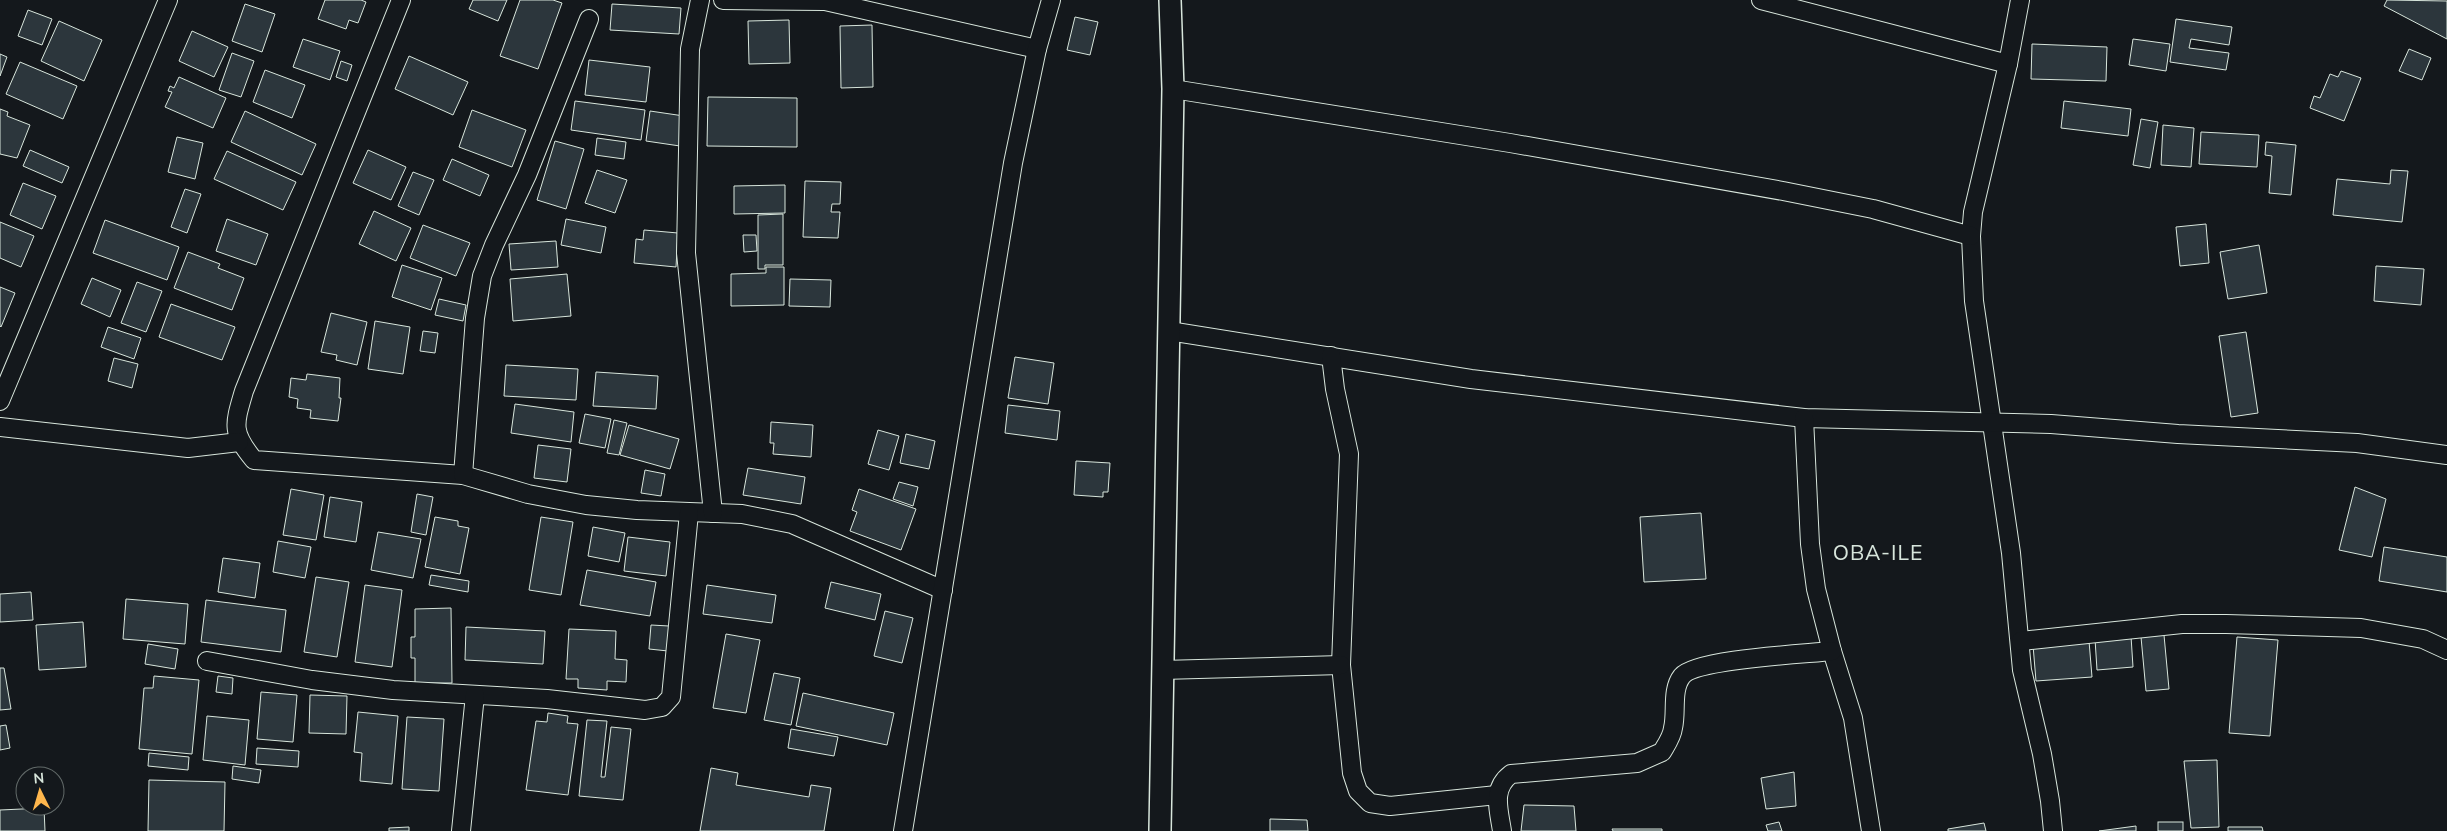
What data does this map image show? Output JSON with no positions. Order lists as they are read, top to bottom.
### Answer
{
  "districts": ["OBA-ILE"],
  "north": "top"
}
